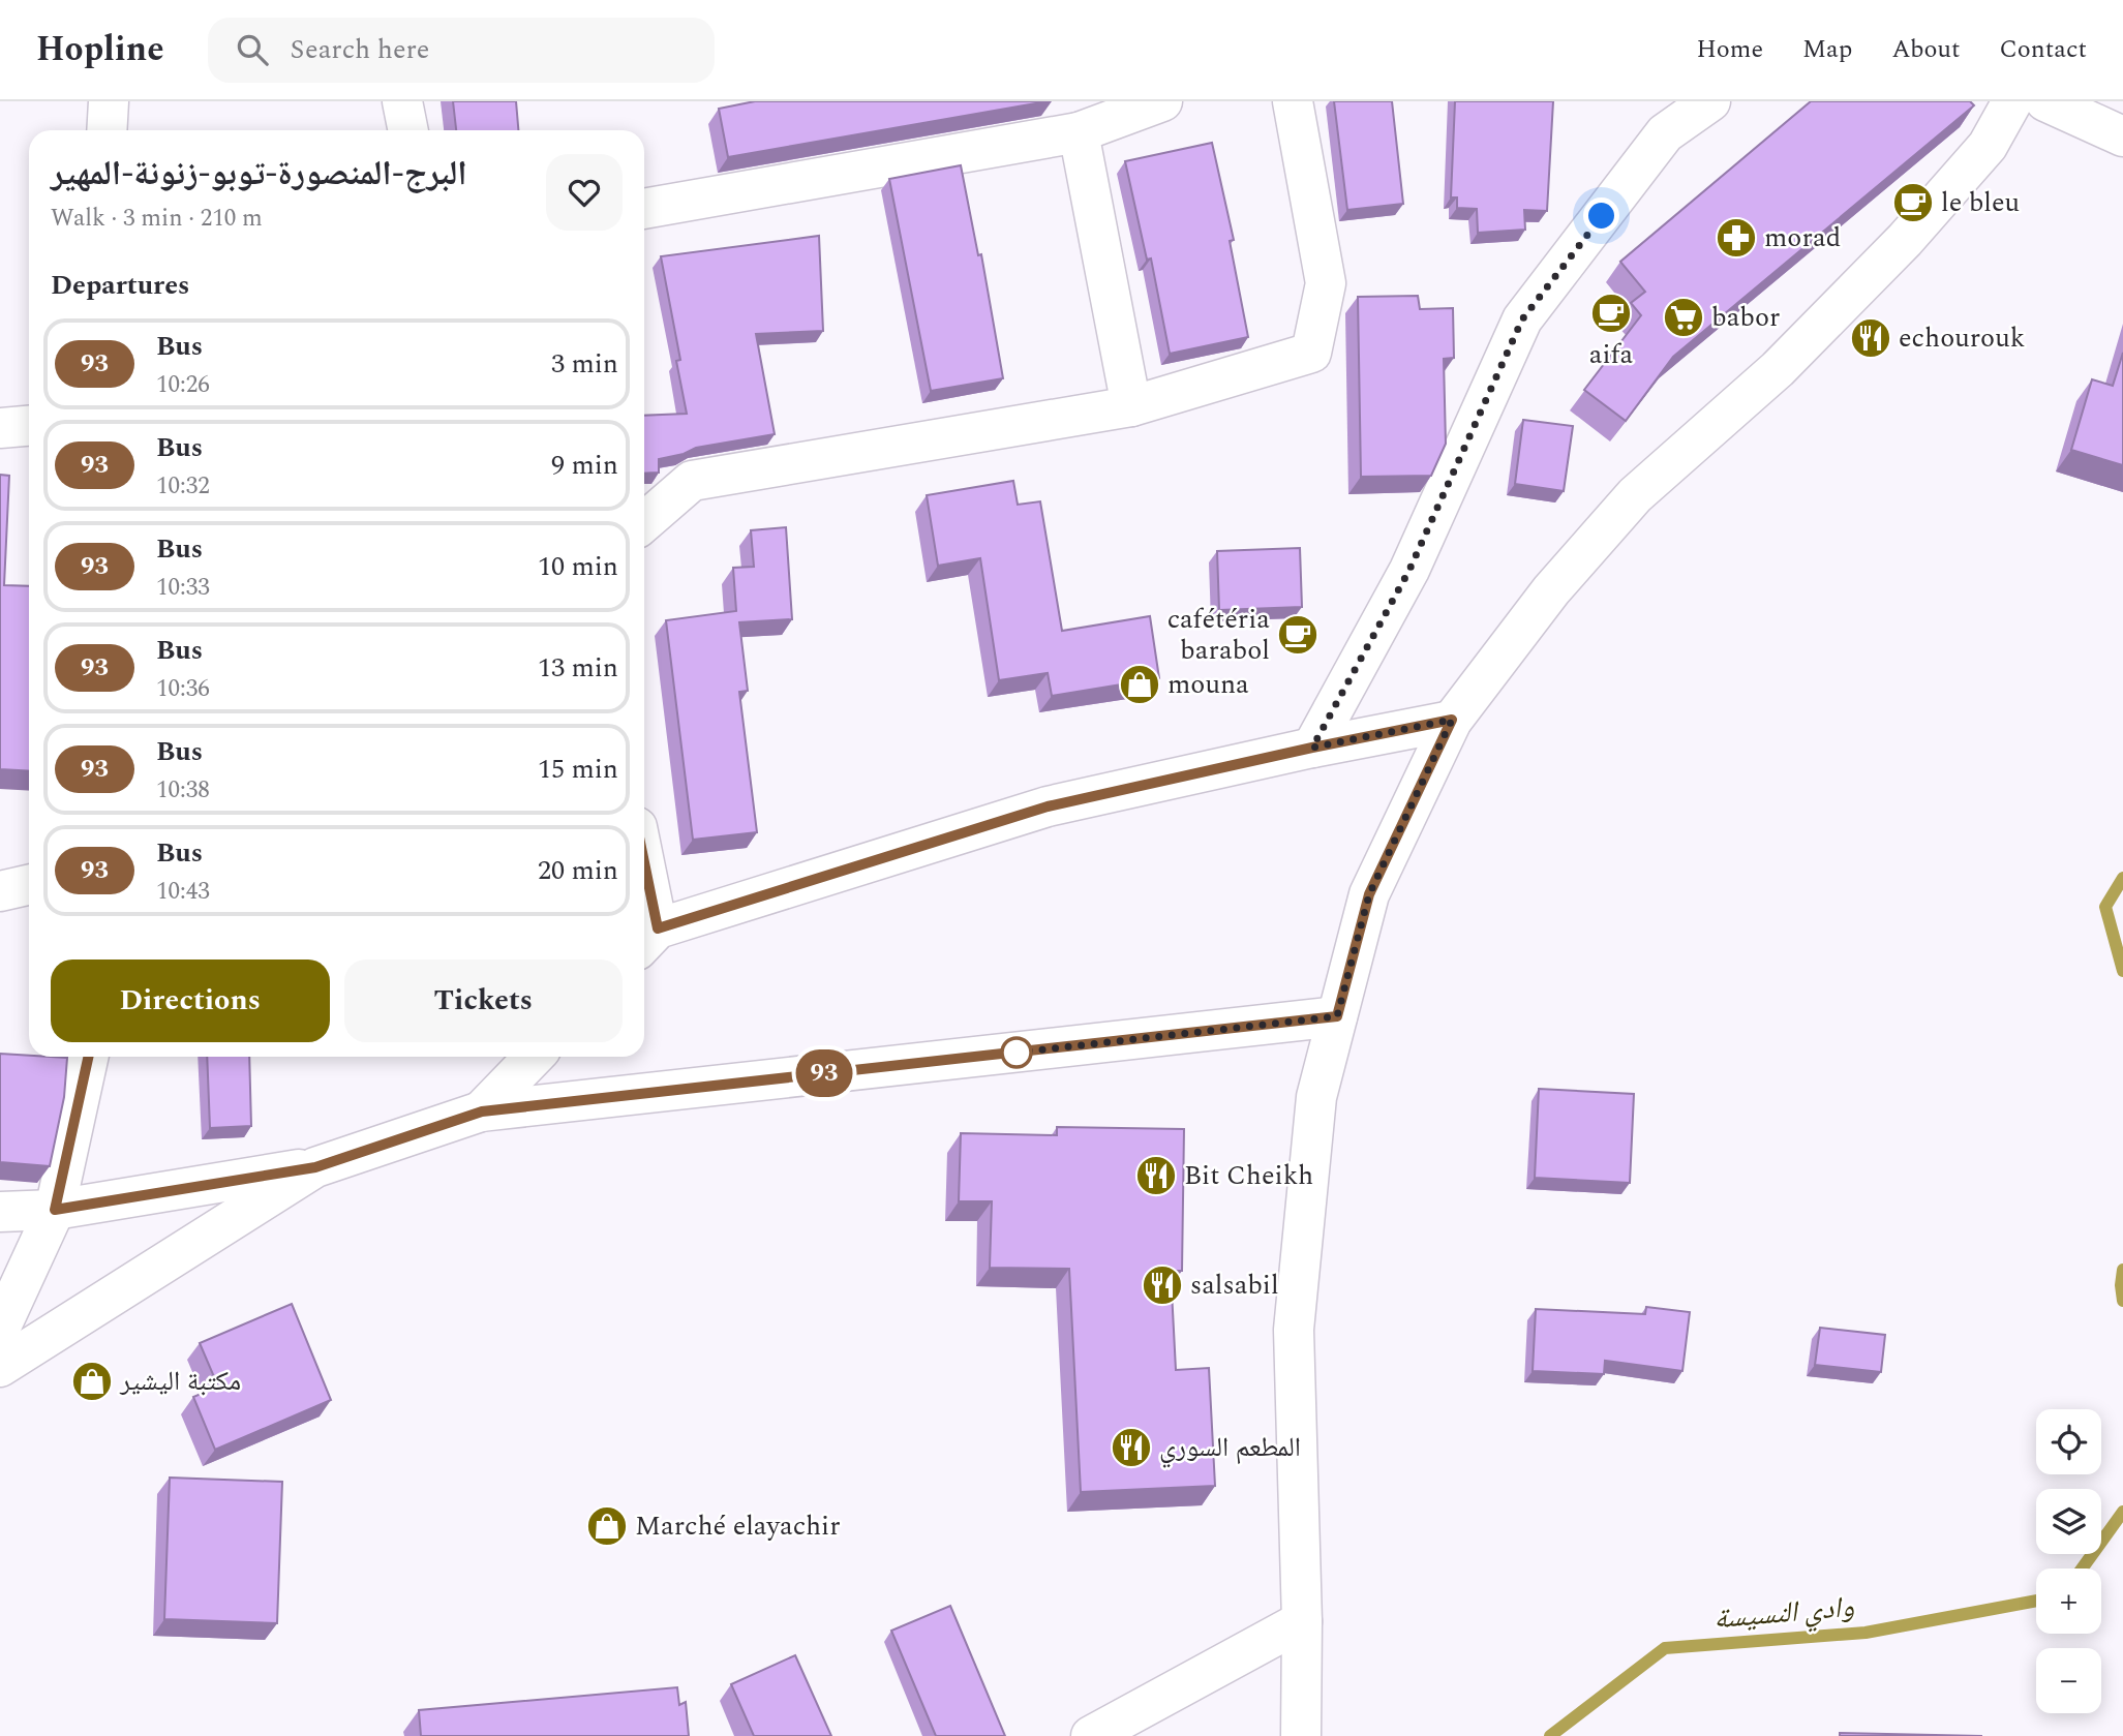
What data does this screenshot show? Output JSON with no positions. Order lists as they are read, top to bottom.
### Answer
{
  "water": ["وادي النسيسة"],
  "places": {
    "cafe": ["le bleu", "aifa", "cafétéria barabol"],
    "pharmacy": ["morad"],
    "supermarket": ["babor"],
    "restaurant": [
      "echourouk",
      "Bit Cheikh",
      "salsabil",
      "المطعم السوري"
    ],
    "shop": ["mouna", "مكتبة اليشير", "Marché elayachir"]
  },
  "lines": ["bus line 93"],
  "page": {
    "header": "Hopline",
    "search": "Search here",
    "nav": [
      "Home",
      "Map",
      "About",
      "Contact"
    ],
    "on_map": "93",
    "heading": [
      ["البرج-المنصورة-توبو-زنونة-المهير", "Walk · 3 min · 210 m"],
      "Departures"
    ],
    "list": [
      {
        "mark": "93",
        "name": "Bus",
        "note": "10:26",
        "value": "3 min"
      },
      {
        "mark": "93",
        "name": "Bus",
        "note": "10:32",
        "value": "9 min"
      },
      {
        "mark": "93",
        "name": "Bus",
        "note": "10:33",
        "value": "10 min"
      },
      {
        "mark": "93",
        "name": "Bus",
        "note": "10:36",
        "value": "13 min"
      },
      {
        "mark": "93",
        "name": "Bus",
        "note": "10:38",
        "value": "15 min"
      },
      {
        "mark": "93",
        "name": "Bus",
        "note": "10:43",
        "value": "20 min"
      }
    ],
    "buttons": ["Directions", "Tickets"],
    "map_buttons": ["+", "−"]
  }
}
